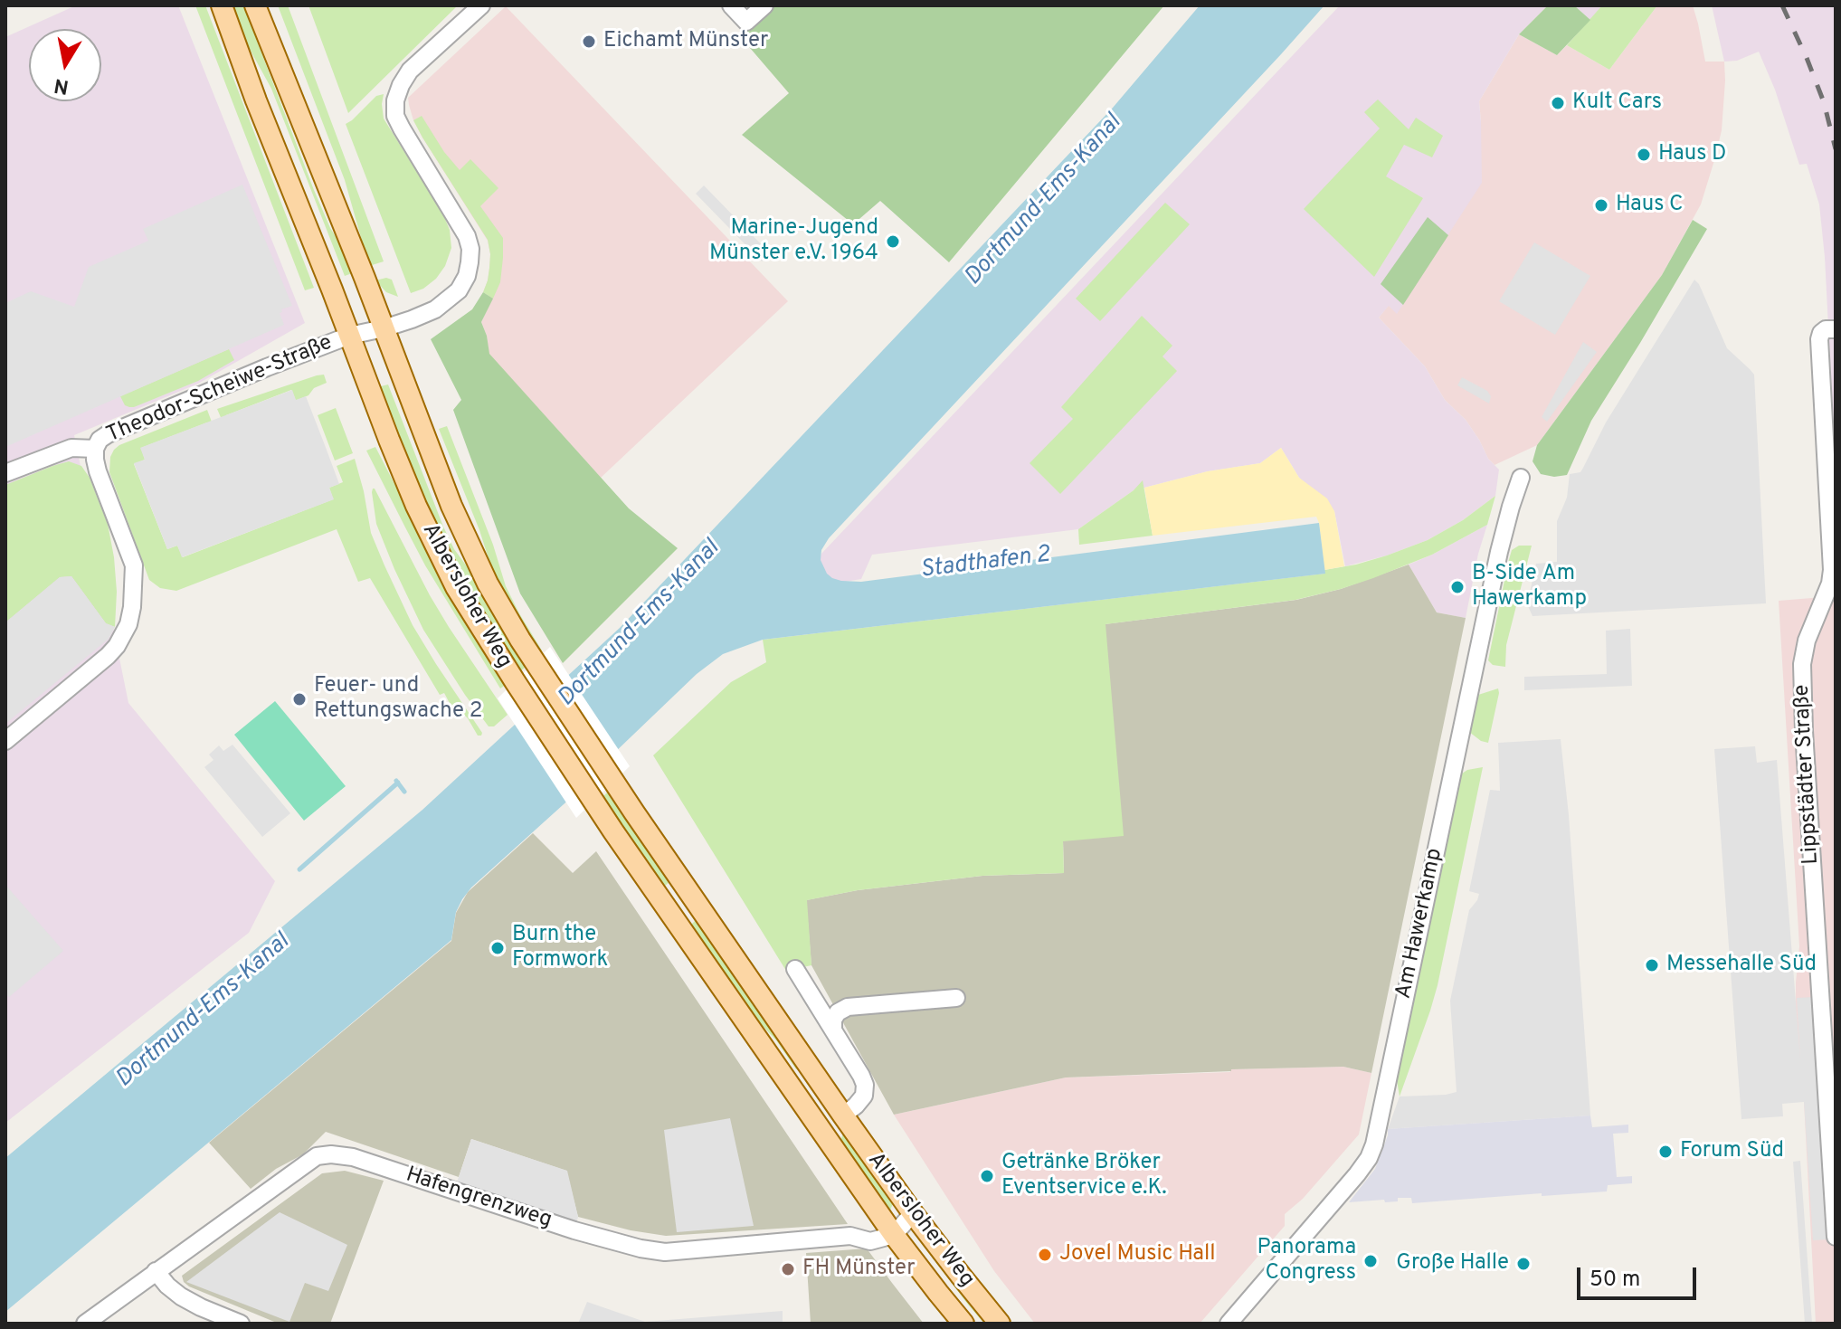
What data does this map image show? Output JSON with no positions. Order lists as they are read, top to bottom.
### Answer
{
  "streets": {
    "main road": ["Albersloher Weg"],
    "street": [
      "Theodor-Scheiwe-Straße",
      "Lippstädter Straße",
      "Am Hawerkamp",
      "Hafengrenzweg"
    ]
  },
  "crossings": [
    ["Theodor-Scheiwe-Straße", "Albersloher Weg"],
    ["Albersloher Weg", "Hafengrenzweg"]
  ],
  "water": ["Dortmund-Ems-Kanal", "Stadthafen 2"],
  "places": [
    "Eichamt Münster",
    "Kult Cars",
    "Haus D",
    "Haus C",
    "Marine-Jugend Münster e.V. 1964",
    "B-Side Am Hawerkamp",
    "Feuer- und Rettungswache 2",
    "Burn the Formwork",
    "Messehalle Süd",
    "Forum Süd",
    "Getränke Bröker Eventservice e.K.",
    "Jovel Music Hall",
    "Panorama Congress",
    "Große Halle",
    "FH Münster"
  ],
  "scale_bar": "50 m",
  "north": "bottom"
}
